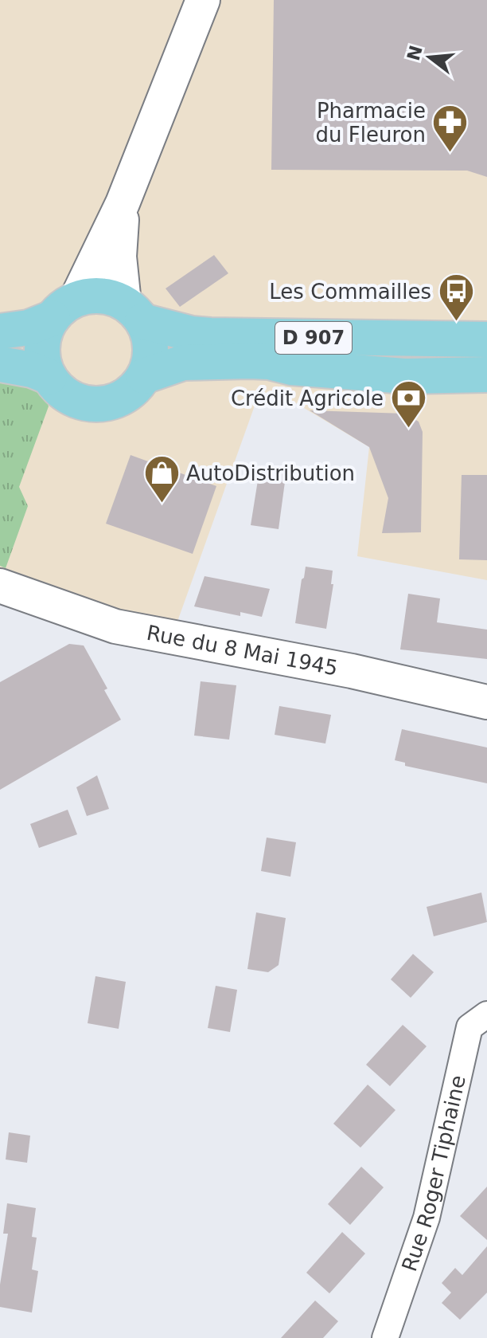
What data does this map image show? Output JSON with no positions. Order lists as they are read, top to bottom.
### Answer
{
  "streets": {
    "main road": ["D 907"],
    "street": ["Rue du 8 Mai 1945", "Rue Roger Tiphaine"]
  },
  "places": {
    "pharmacy": ["Pharmacie du Fleuron"],
    "bus stop": ["Les Commailles"],
    "bank": ["Crédit Agricole"],
    "shop": ["AutoDistribution"]
  },
  "north": "left"
}
